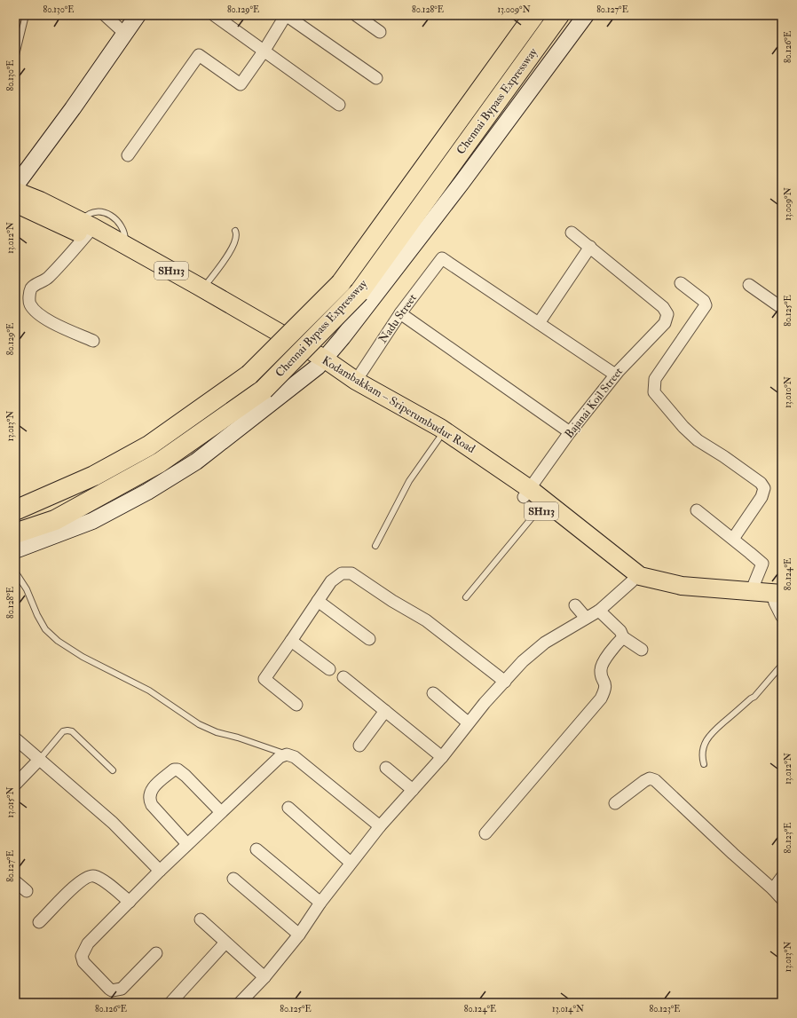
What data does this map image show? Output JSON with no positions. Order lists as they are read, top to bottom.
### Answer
{
  "streets": {
    "highway": ["Chennai Bypass Expressway"],
    "main road": ["SH113", "Kodambakkam – Sriperumbudur Road"],
    "street": ["Nadu Street", "Bajanai Koil Street"]
  },
  "crossings": [
    ["Nadu Street", "Kodambakkam – Sriperumbudur Road"],
    ["Bajanai Koil Street", "Kodambakkam – Sriperumbudur Road"]
  ],
  "coordinates": [
    "80.130°E",
    "80.129°E",
    "80.128°E",
    "13.009°N",
    "80.127°E",
    "80.126°E",
    "13.012°N",
    "80.125°E",
    "13.010°N",
    "13.013°N",
    "80.124°E",
    "13.015°N",
    "80.123°E",
    "13.014°N"
  ]
}
